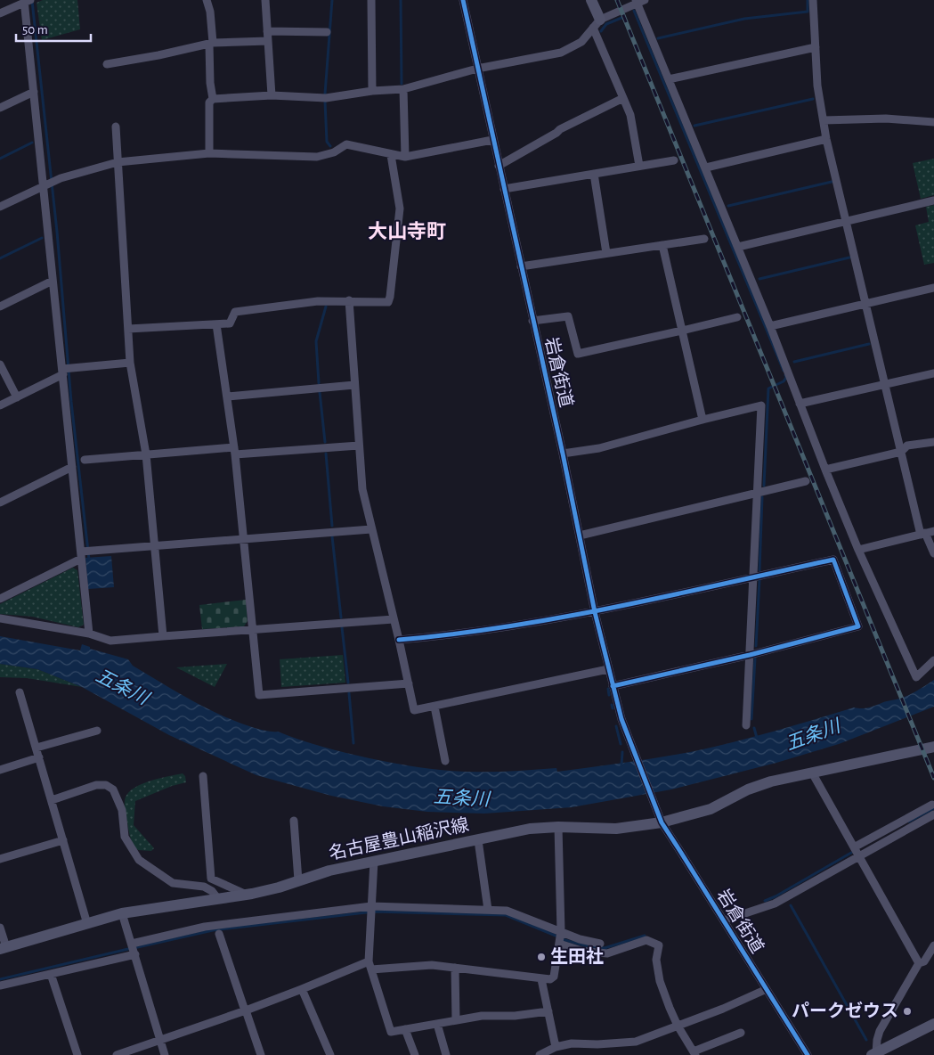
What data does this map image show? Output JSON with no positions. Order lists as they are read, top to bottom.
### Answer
{
  "streets": {
    "main road": ["名古屋豊山稲沢線"],
    "street": ["岩倉街道"]
  },
  "crossings": [
    ["岩倉街道", "名古屋豊山稲沢線"]
  ],
  "districts": ["大山寺町"],
  "water": ["五条川"],
  "places": ["生田社", "パークゼウス"],
  "scale_bar": "50 m"
}
